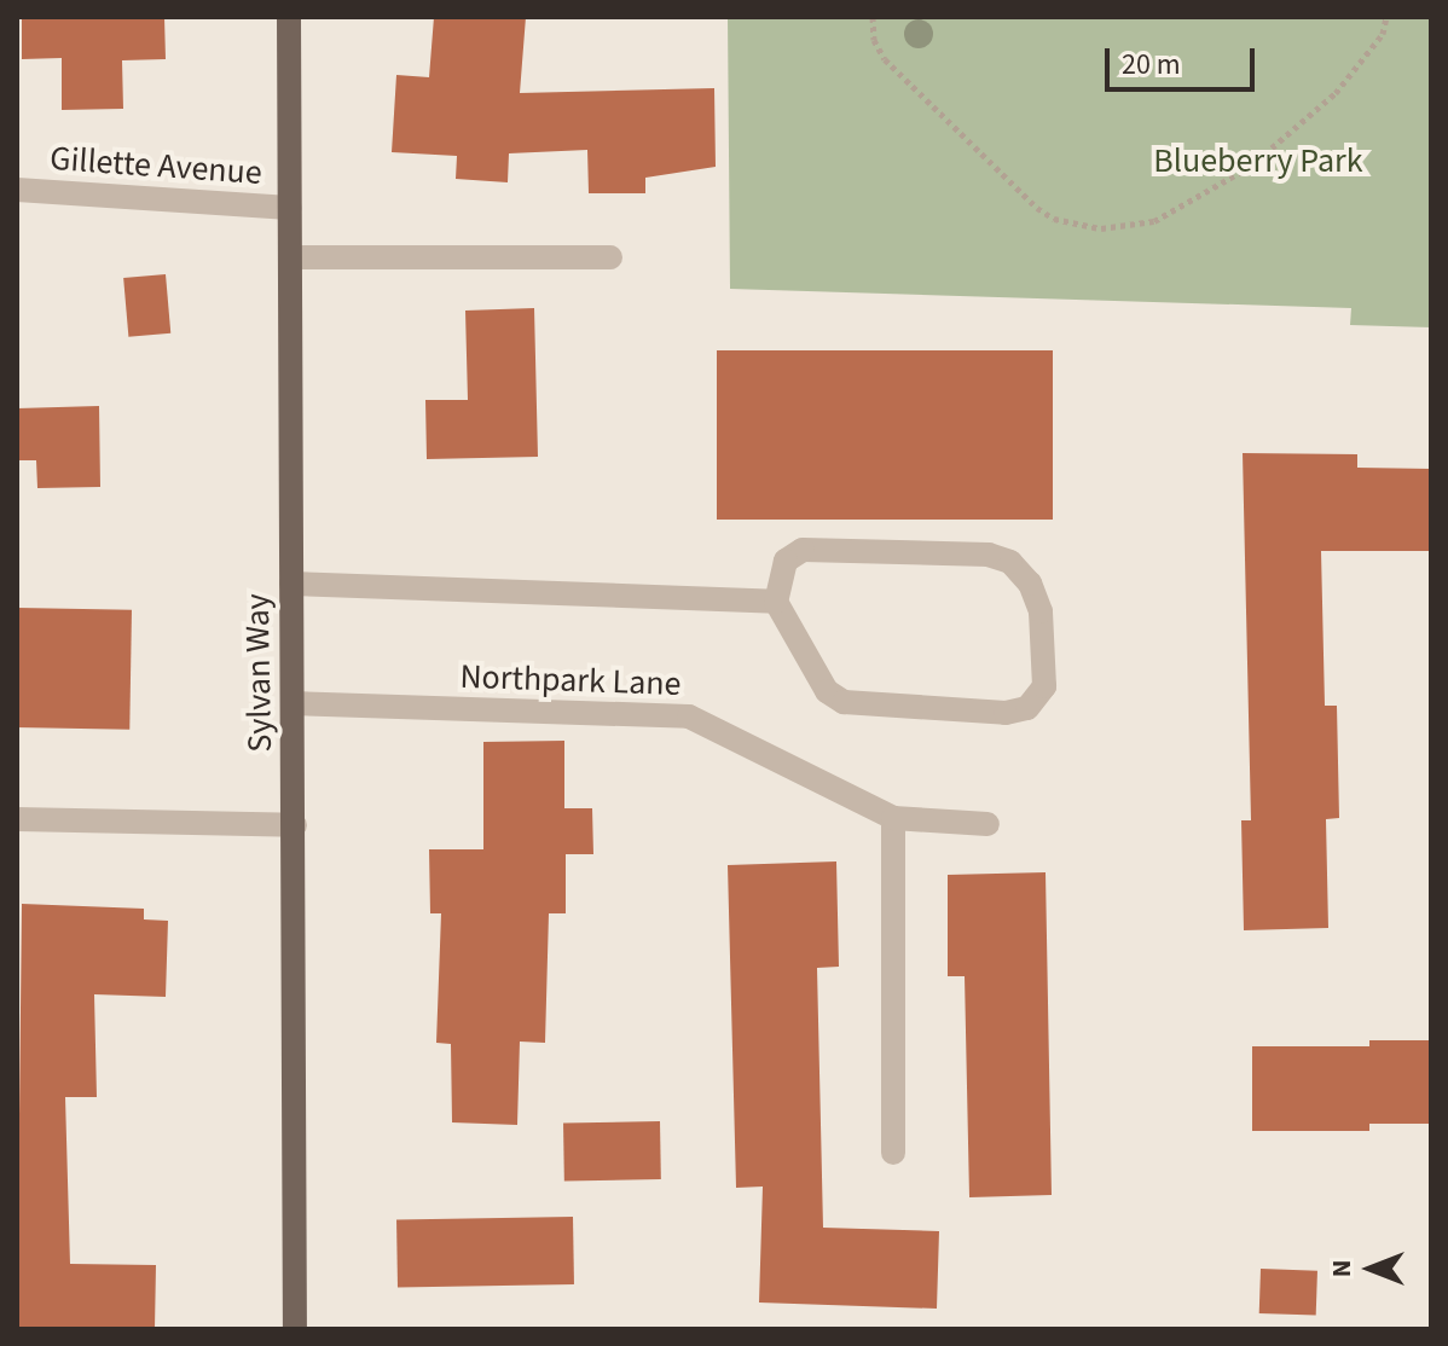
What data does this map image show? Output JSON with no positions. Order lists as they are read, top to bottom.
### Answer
{
  "streets": {
    "main road": ["Sylvan Way"],
    "street": ["Gillette Avenue", "Northpark Lane"]
  },
  "crossings": [
    ["Gillette Avenue", "Sylvan Way"],
    ["Sylvan Way", "Northpark Lane"]
  ],
  "parks": ["Blueberry Park"],
  "scale_bar": "20 m",
  "north": "left"
}
